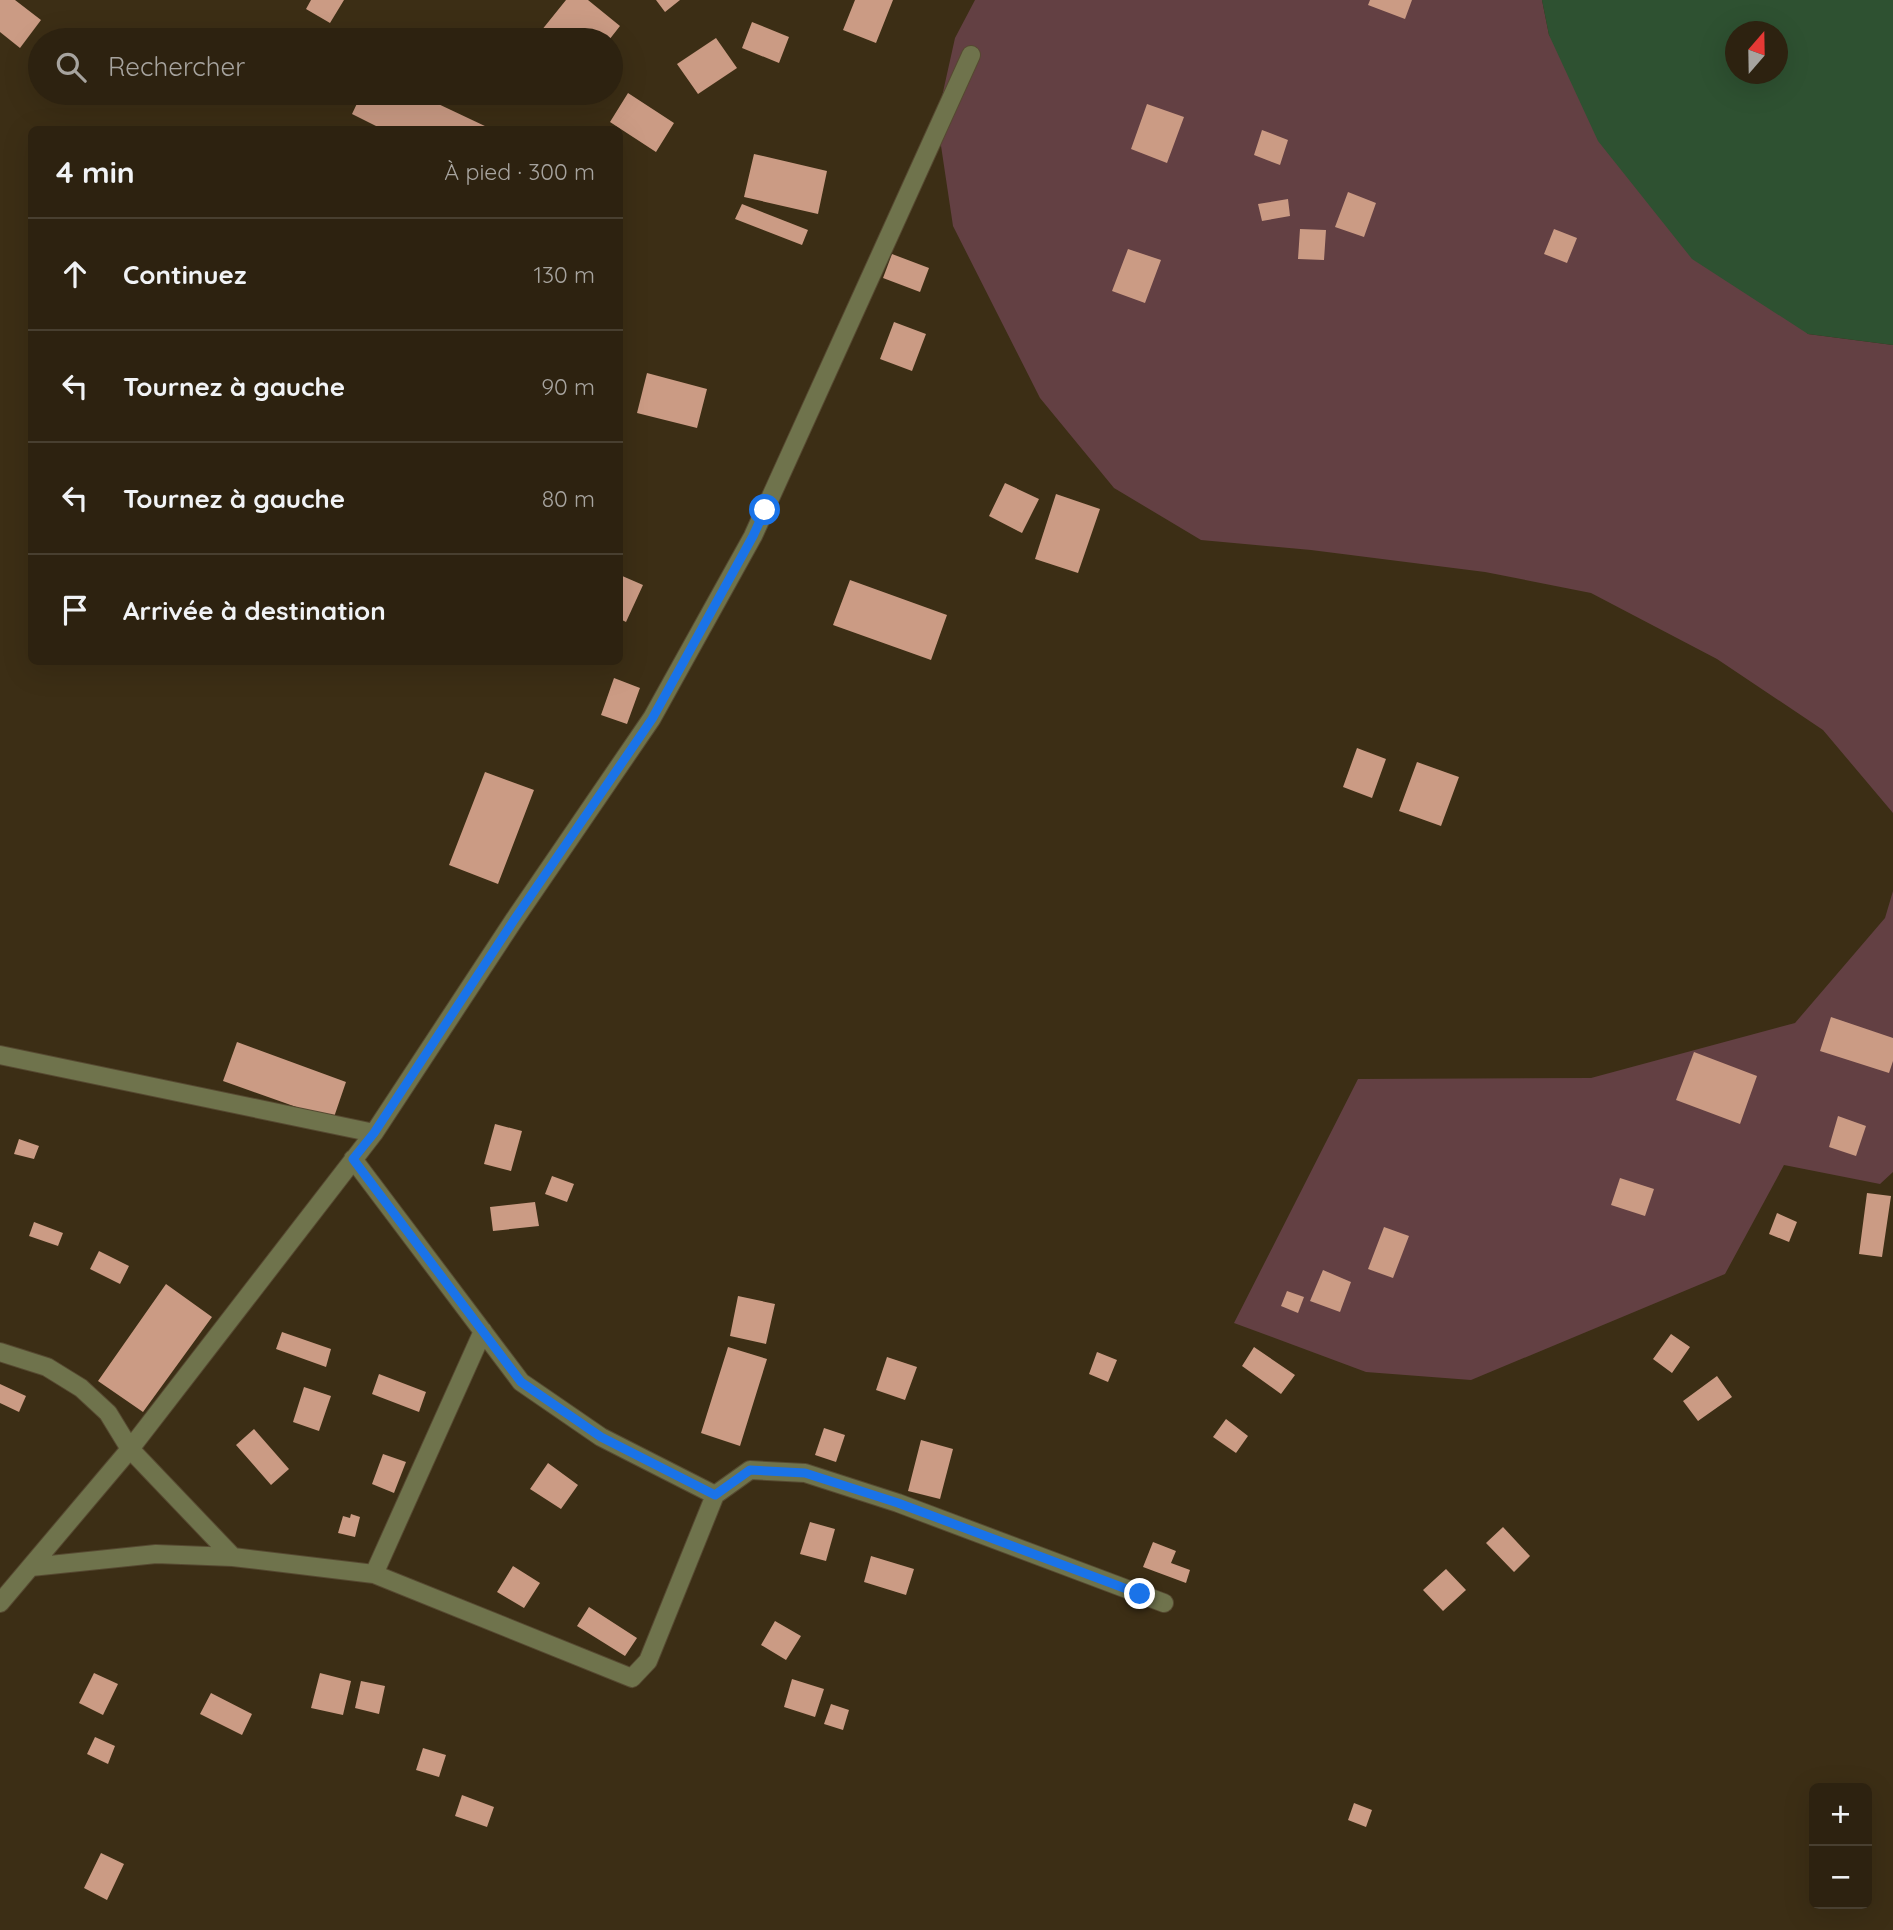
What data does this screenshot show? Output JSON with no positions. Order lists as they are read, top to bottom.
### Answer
{
  "north": "top",
  "page": {
    "search": "Rechercher",
    "heading": ["4 min", "À pied · 300 m"],
    "list": [
      ["Continuez", "130 m"],
      ["Tournez à gauche", "90 m"],
      ["Tournez à gauche", "80 m"],
      "Arrivée à destination"
    ],
    "map_buttons": ["+", "−"]
  }
}
